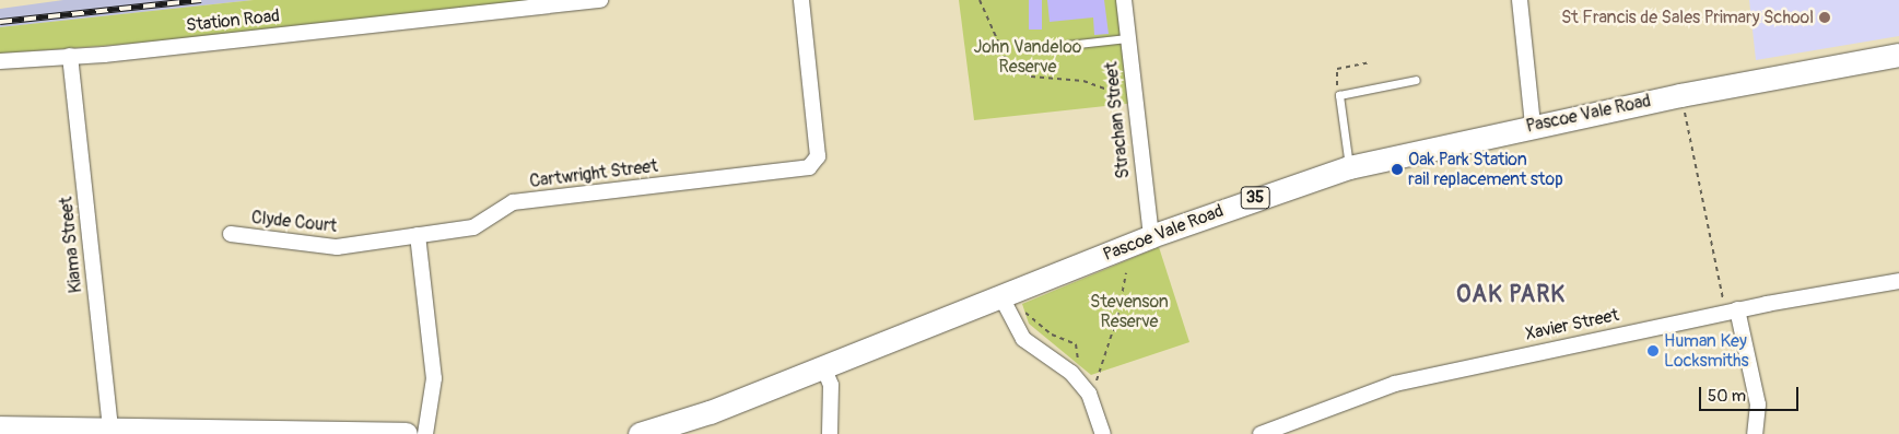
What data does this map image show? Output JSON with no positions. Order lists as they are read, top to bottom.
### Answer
{
  "streets": {
    "main road": ["Pascoe Vale Road", "35"],
    "street": [
      "Station Road",
      "Strachan Street",
      "Cartwright Street",
      "Clyde Court",
      "Kiama Street",
      "Xavier Street"
    ]
  },
  "crossings": [
    ["Station Road", "Kiama Street"],
    ["Pascoe Vale Road", "Strachan Street"],
    ["Cartwright Street", "Clyde Court"]
  ],
  "districts": ["OAK PARK"],
  "parks": ["John Vandeloo Reserve", "Stevenson Reserve"],
  "places": ["St Francis de Sales Primary School", "Oak Park Station rail replacement stop", "Human Key Locksmiths"],
  "scale_bar": "50 m"
}
